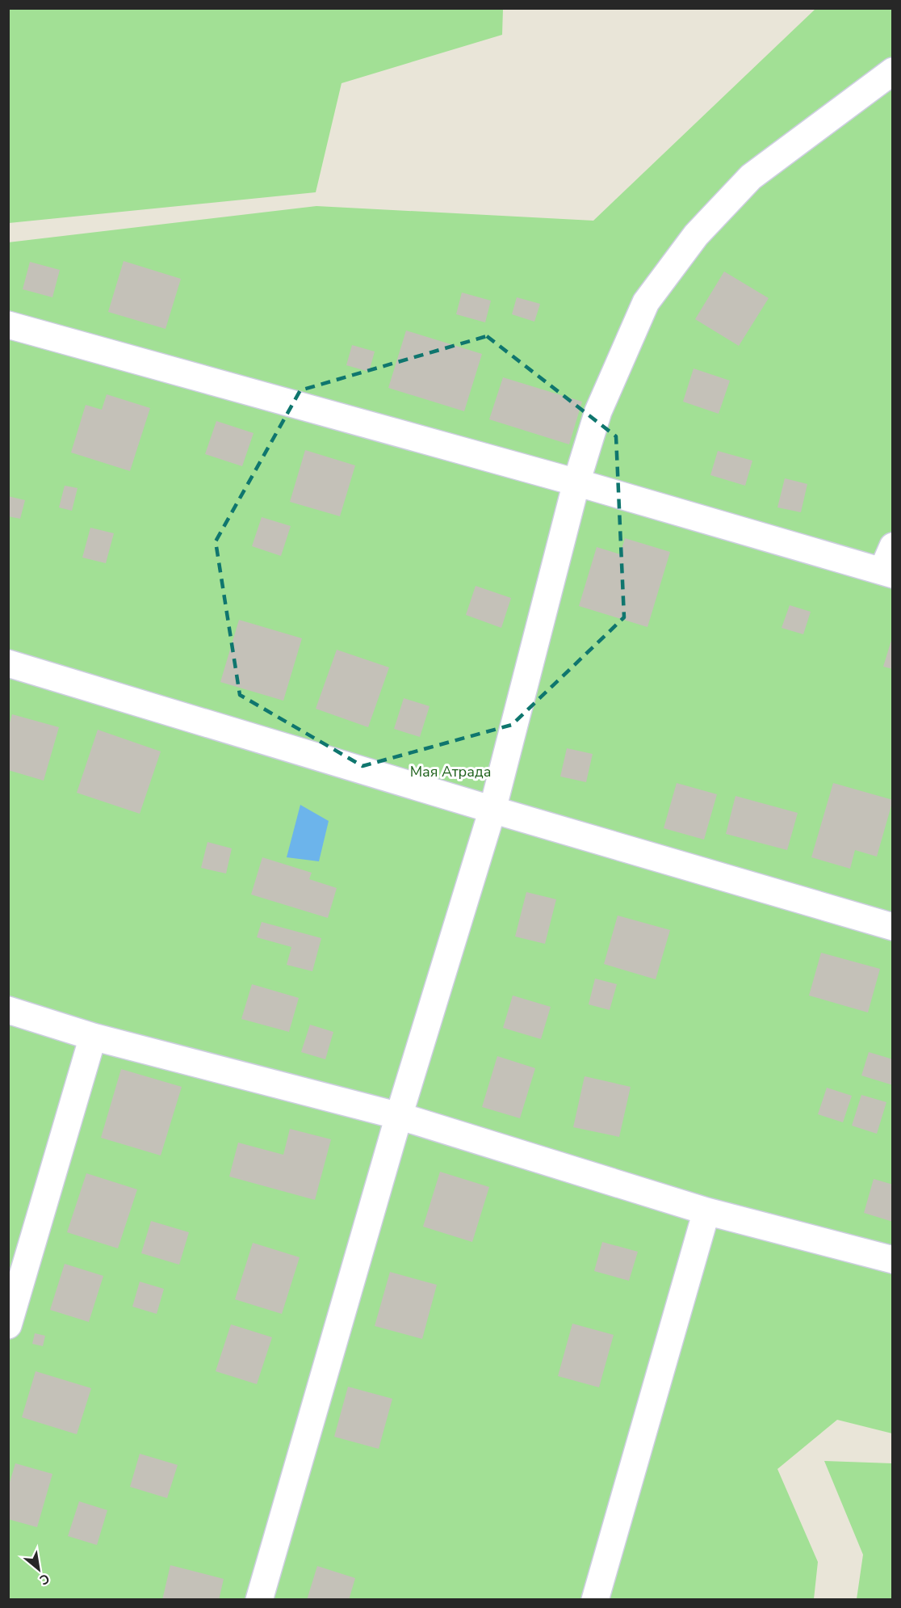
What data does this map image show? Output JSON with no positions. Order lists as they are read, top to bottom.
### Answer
{
  "parks": ["Мая Атрада"],
  "north": "bottom right"
}
